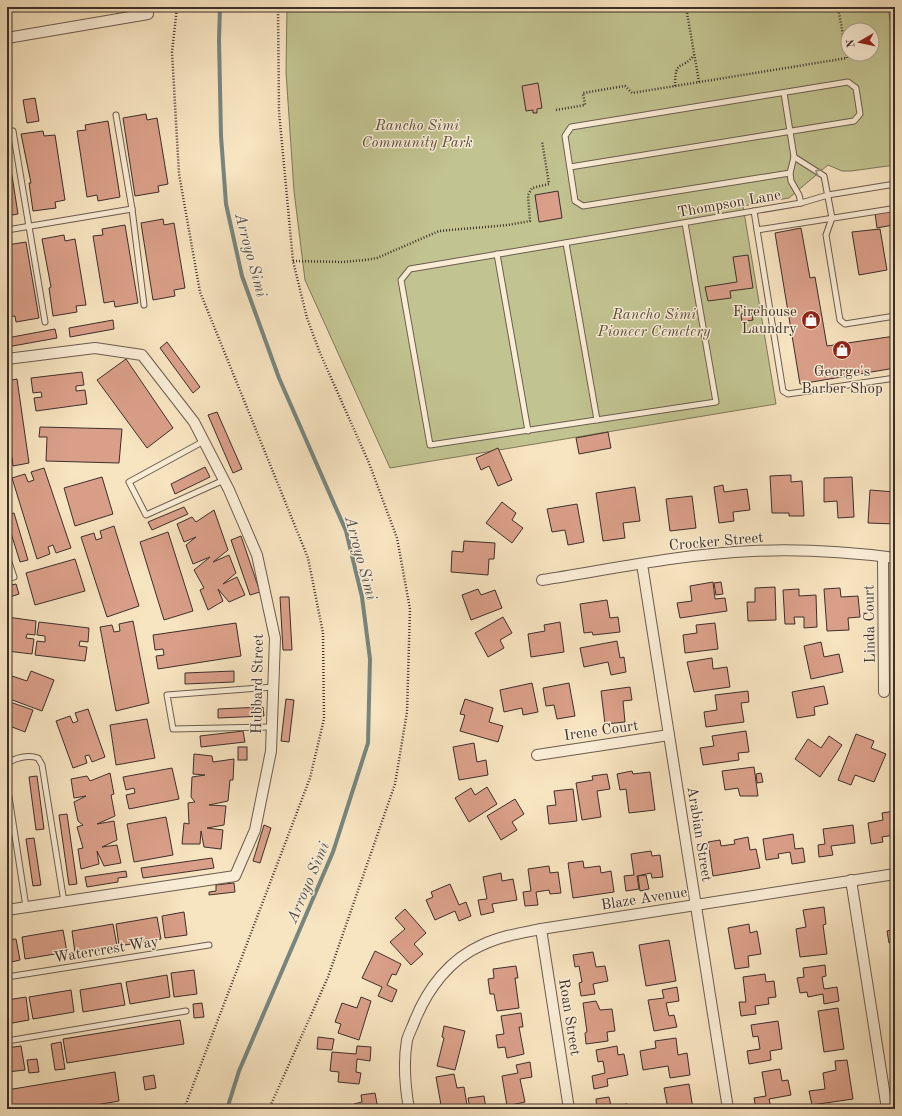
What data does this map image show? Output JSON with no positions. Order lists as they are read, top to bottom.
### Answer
{
  "streets": {
    "street": [
      "Crocker Street",
      "Linda Court",
      "Hubbard Street",
      "Irene Court",
      "Arabian Street",
      "Blaze Avenue",
      "Roan Street"
    ],
    "lane": ["Thompson Lane", "Watercrest Way"]
  },
  "crossings": [
    ["Crocker Street", "Linda Court"],
    ["Crocker Street", "Arabian Street"],
    ["Irene Court", "Arabian Street"],
    ["Arabian Street", "Blaze Avenue"],
    ["Blaze Avenue", "Roan Street"]
  ],
  "water": ["Arroyo Simi"],
  "parks": ["Rancho Simi Community Park", "Rancho Simi Pioneer Cemetery"],
  "places": {
    "shop": ["Firehouse Laundry", "George's Barber Shop"]
  },
  "north": "left"
}
